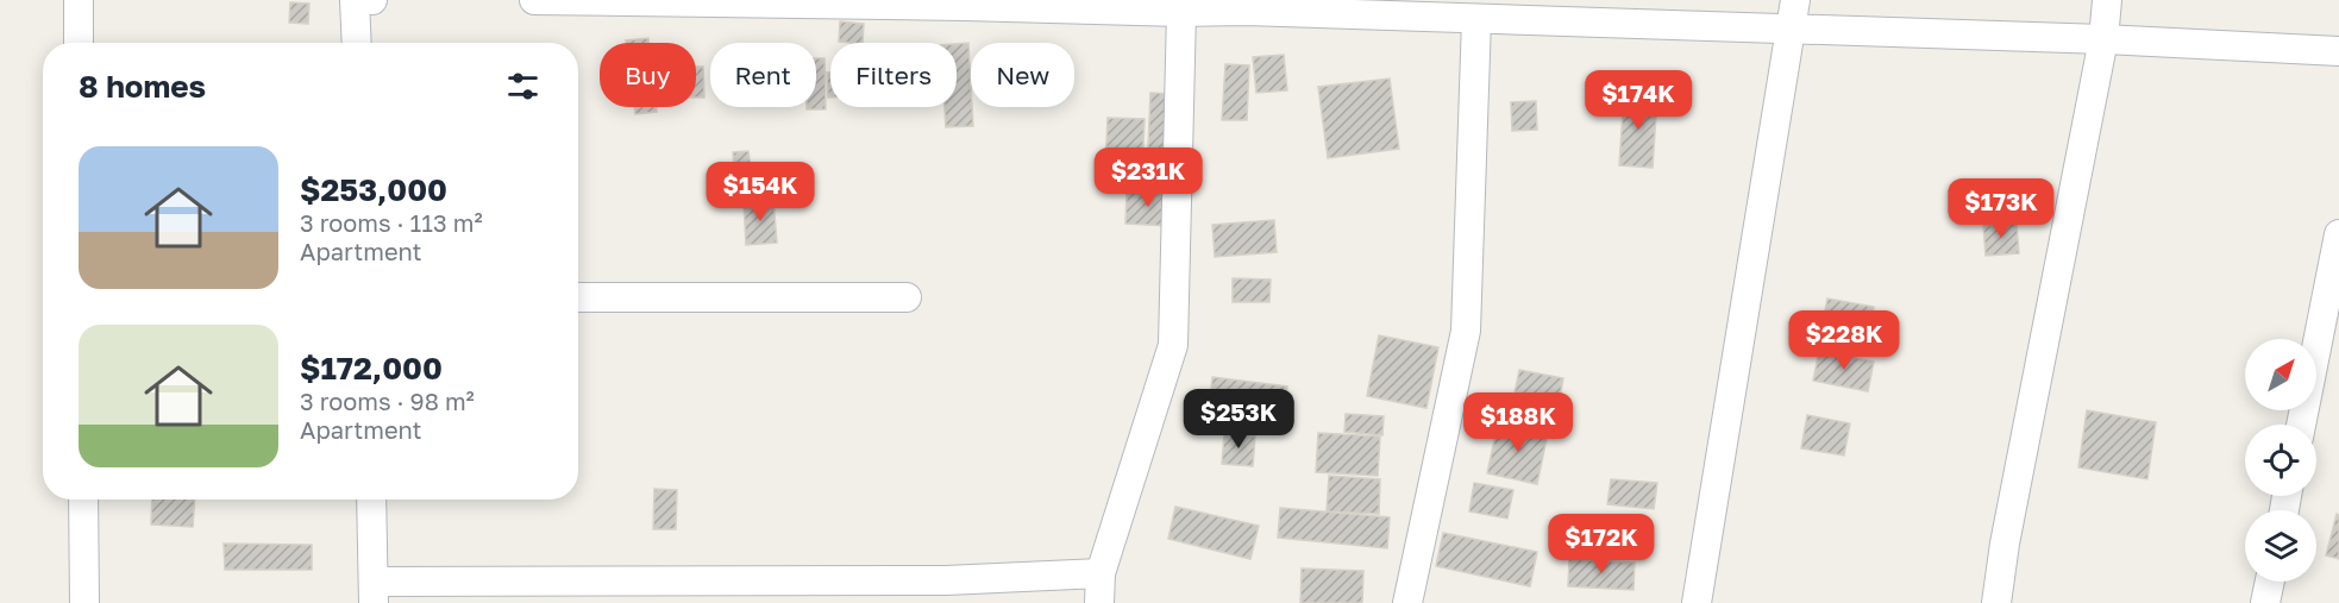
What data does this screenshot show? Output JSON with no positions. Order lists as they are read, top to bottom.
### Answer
{
  "north": "top right",
  "page": {
    "chip": [
      "Buy",
      "Rent",
      "Filters",
      "New"
    ],
    "heading": "8 homes",
    "price": [
      "$174K",
      "$231K",
      "$154K",
      "$173K",
      "$228K",
      "$253K",
      "$188K",
      "$172K"
    ],
    "list": [
      {
        "name": "$253,000",
        "note": "3 rooms · 113 m² · Apartment"
      },
      {
        "name": "$172,000",
        "note": "3 rooms · 98 m² · Apartment"
      }
    ]
  }
}
